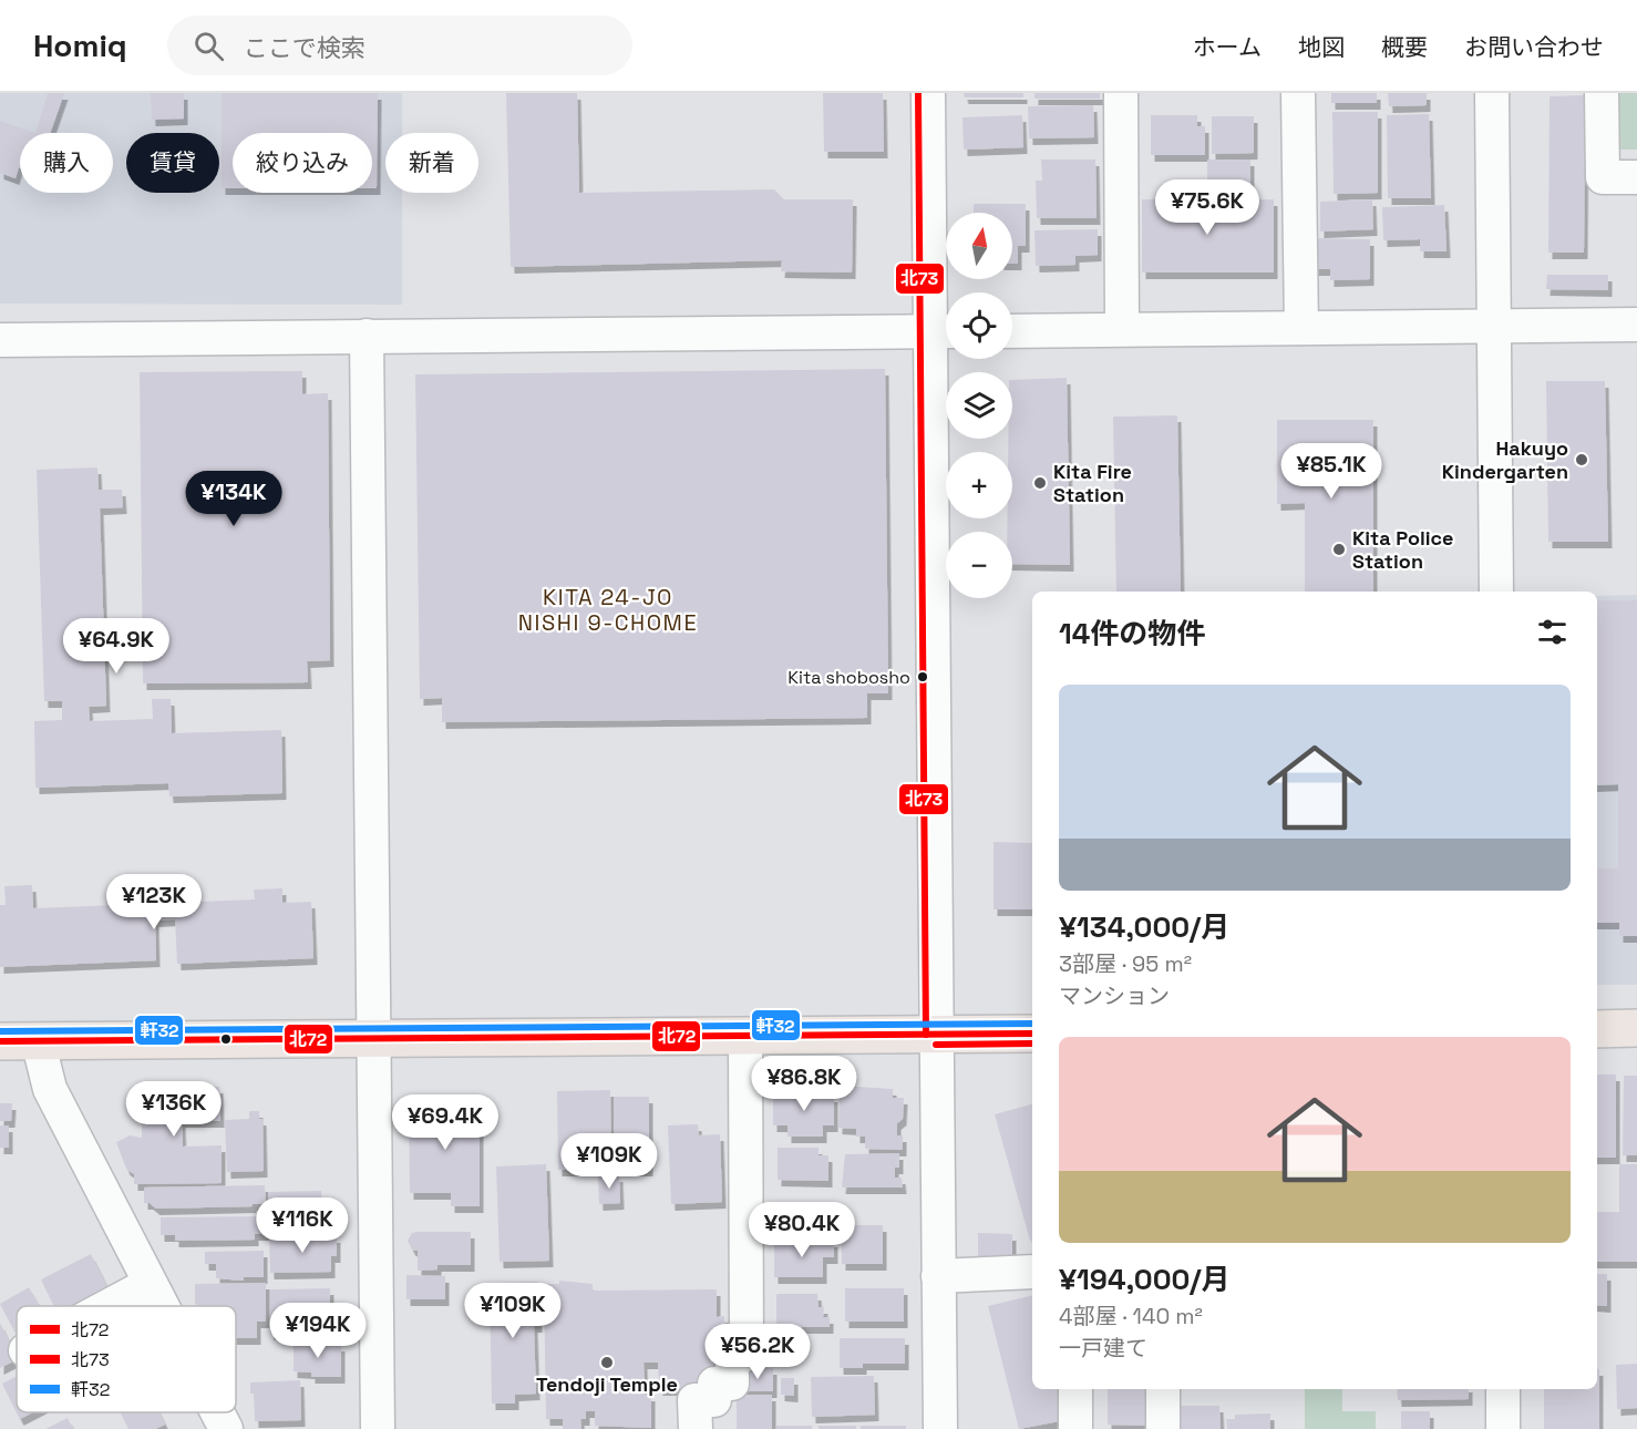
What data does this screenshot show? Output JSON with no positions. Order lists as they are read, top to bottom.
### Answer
{
  "districts": ["KITA 24-JO NISHI 9-CHOME"],
  "places": [
    "Hakuyo Kindergarten",
    "Kita Fire Station",
    "Kita Police Station",
    "Kita shobosho",
    "Tendoji Temple"
  ],
  "lines": ["transit line 北73", "transit line 軒32", "transit line 北72"],
  "legend": ["北72", "北73", "軒32"],
  "north": "top",
  "page": {
    "header": "Homiq",
    "search": "ここで検索",
    "nav": [
      "ホーム",
      "地図",
      "概要",
      "お問い合わせ"
    ],
    "chip": [
      "購入",
      "賃貸",
      "絞り込み",
      "新着"
    ],
    "price": [
      "¥75.6K",
      "¥85.1K",
      "¥134K",
      "¥64.9K",
      "¥123K",
      "¥86.8K",
      "¥136K",
      "¥69.4K",
      "¥109K",
      "¥116K",
      "¥80.4K",
      "¥109K",
      "¥194K",
      "¥56.2K"
    ],
    "map_buttons": ["+", "−"],
    "heading": "14件の物件",
    "list": [
      {
        "name": "¥134,000/月",
        "note": "3部屋 · 95 m² · マンション"
      },
      {
        "name": "¥194,000/月",
        "note": "4部屋 · 140 m² · 一戸建て"
      }
    ]
  }
}
